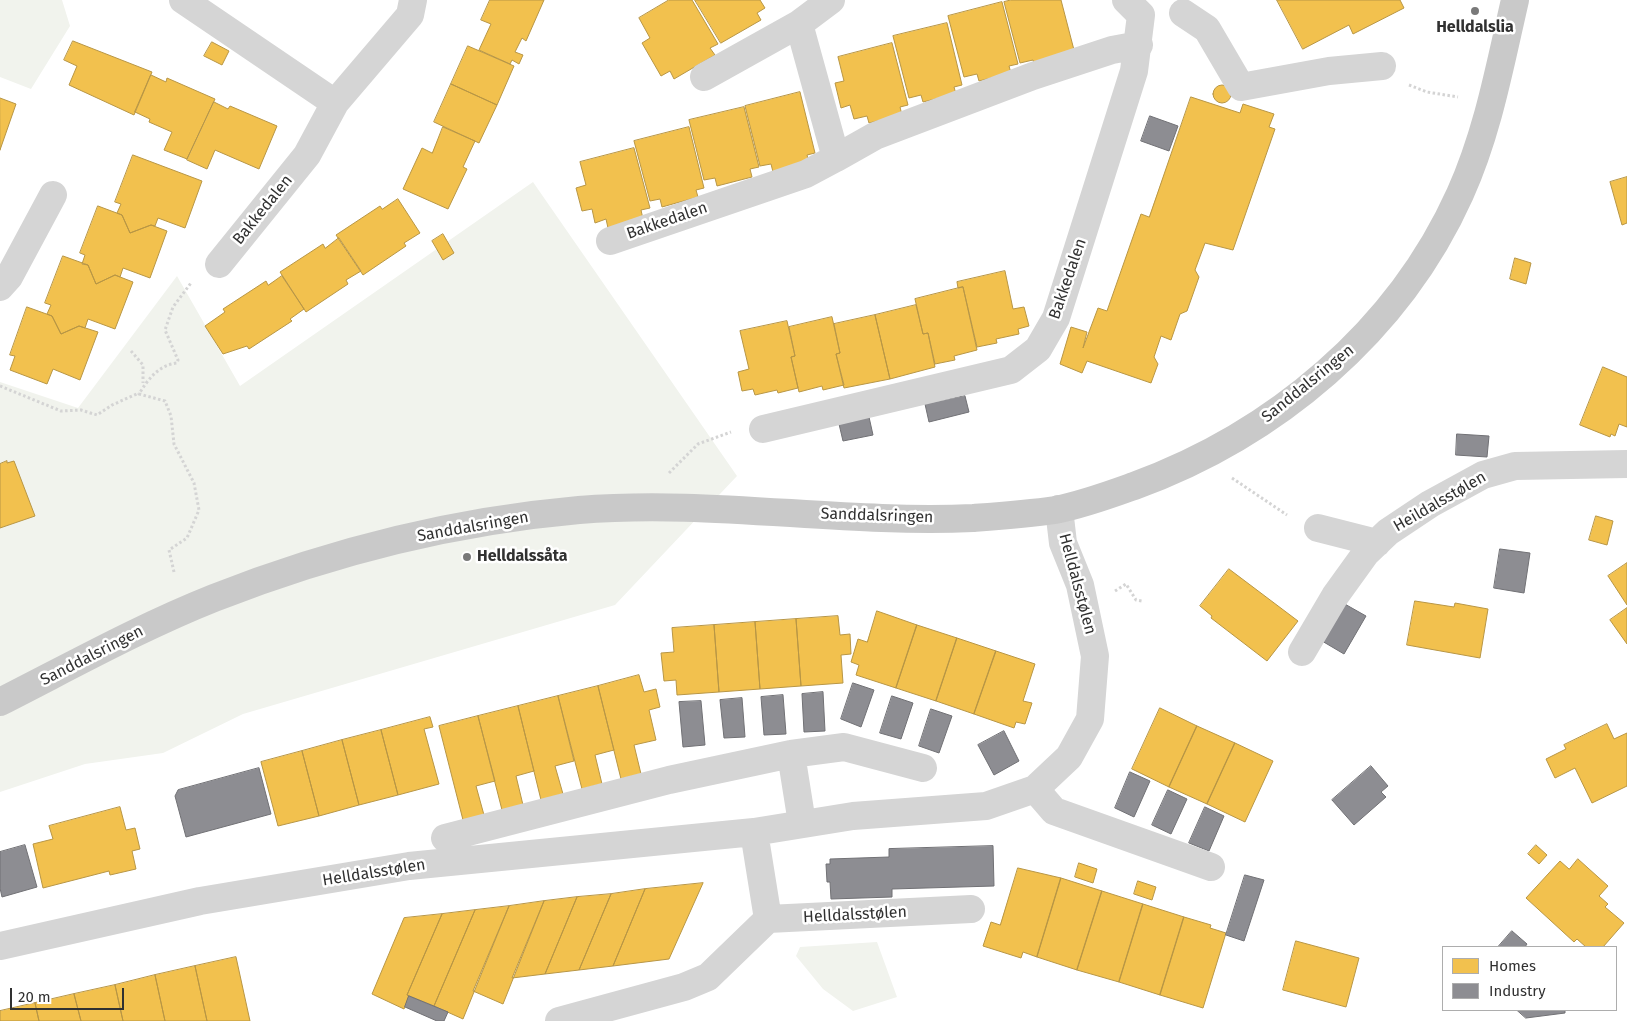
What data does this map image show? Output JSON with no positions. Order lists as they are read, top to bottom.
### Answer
{
  "streets": {
    "main road": ["Sanddalsringen"],
    "street": ["Bakkedalen", "Heildalsstølen", "Helldalsstølen"]
  },
  "crossings": [
    ["Sanddalsringen", "Helldalsstølen"]
  ],
  "places": ["Helldalslia", "Helldalssåta"],
  "legend": ["Homes", "Industry"],
  "scale_bar": "20 m"
}
